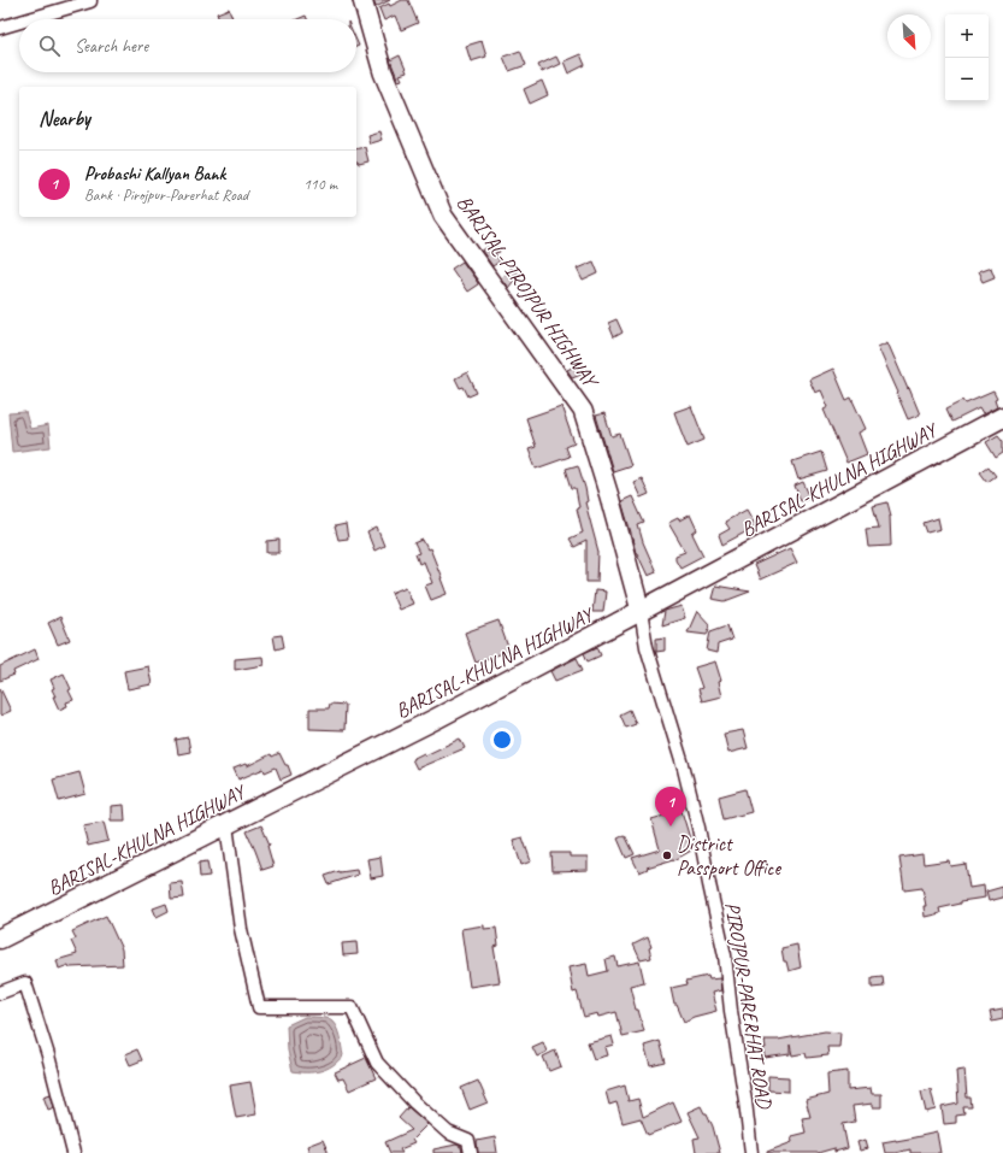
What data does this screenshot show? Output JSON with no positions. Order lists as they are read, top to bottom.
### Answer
{
  "streets": {
    "highway": ["BARISAL-KHULNA HIGHWAY"],
    "main road": ["BARISAL-PIROJPUR HIGHWAY"],
    "street": ["PIROJPUR-PARERHAT ROAD"]
  },
  "crossings": [
    ["BARISAL-PIROJPUR HIGHWAY", "BARISAL-KHULNA HIGHWAY"],
    ["BARISAL-PIROJPUR HIGHWAY", "PIROJPUR-PARERHAT ROAD"],
    ["BARISAL-KHULNA HIGHWAY", "PIROJPUR-PARERHAT ROAD"]
  ],
  "places": ["District Passport Office"],
  "north": "bottom right",
  "page": {
    "map_buttons": ["+", "−"],
    "search": "Search here",
    "heading": "Nearby",
    "list": [
      {
        "mark": "1",
        "name": "Probashi Kallyan Bank",
        "note": "Bank · Pirojpur-Parerhat Road",
        "value": "110 m"
      }
    ],
    "pins": "1"
  }
}
